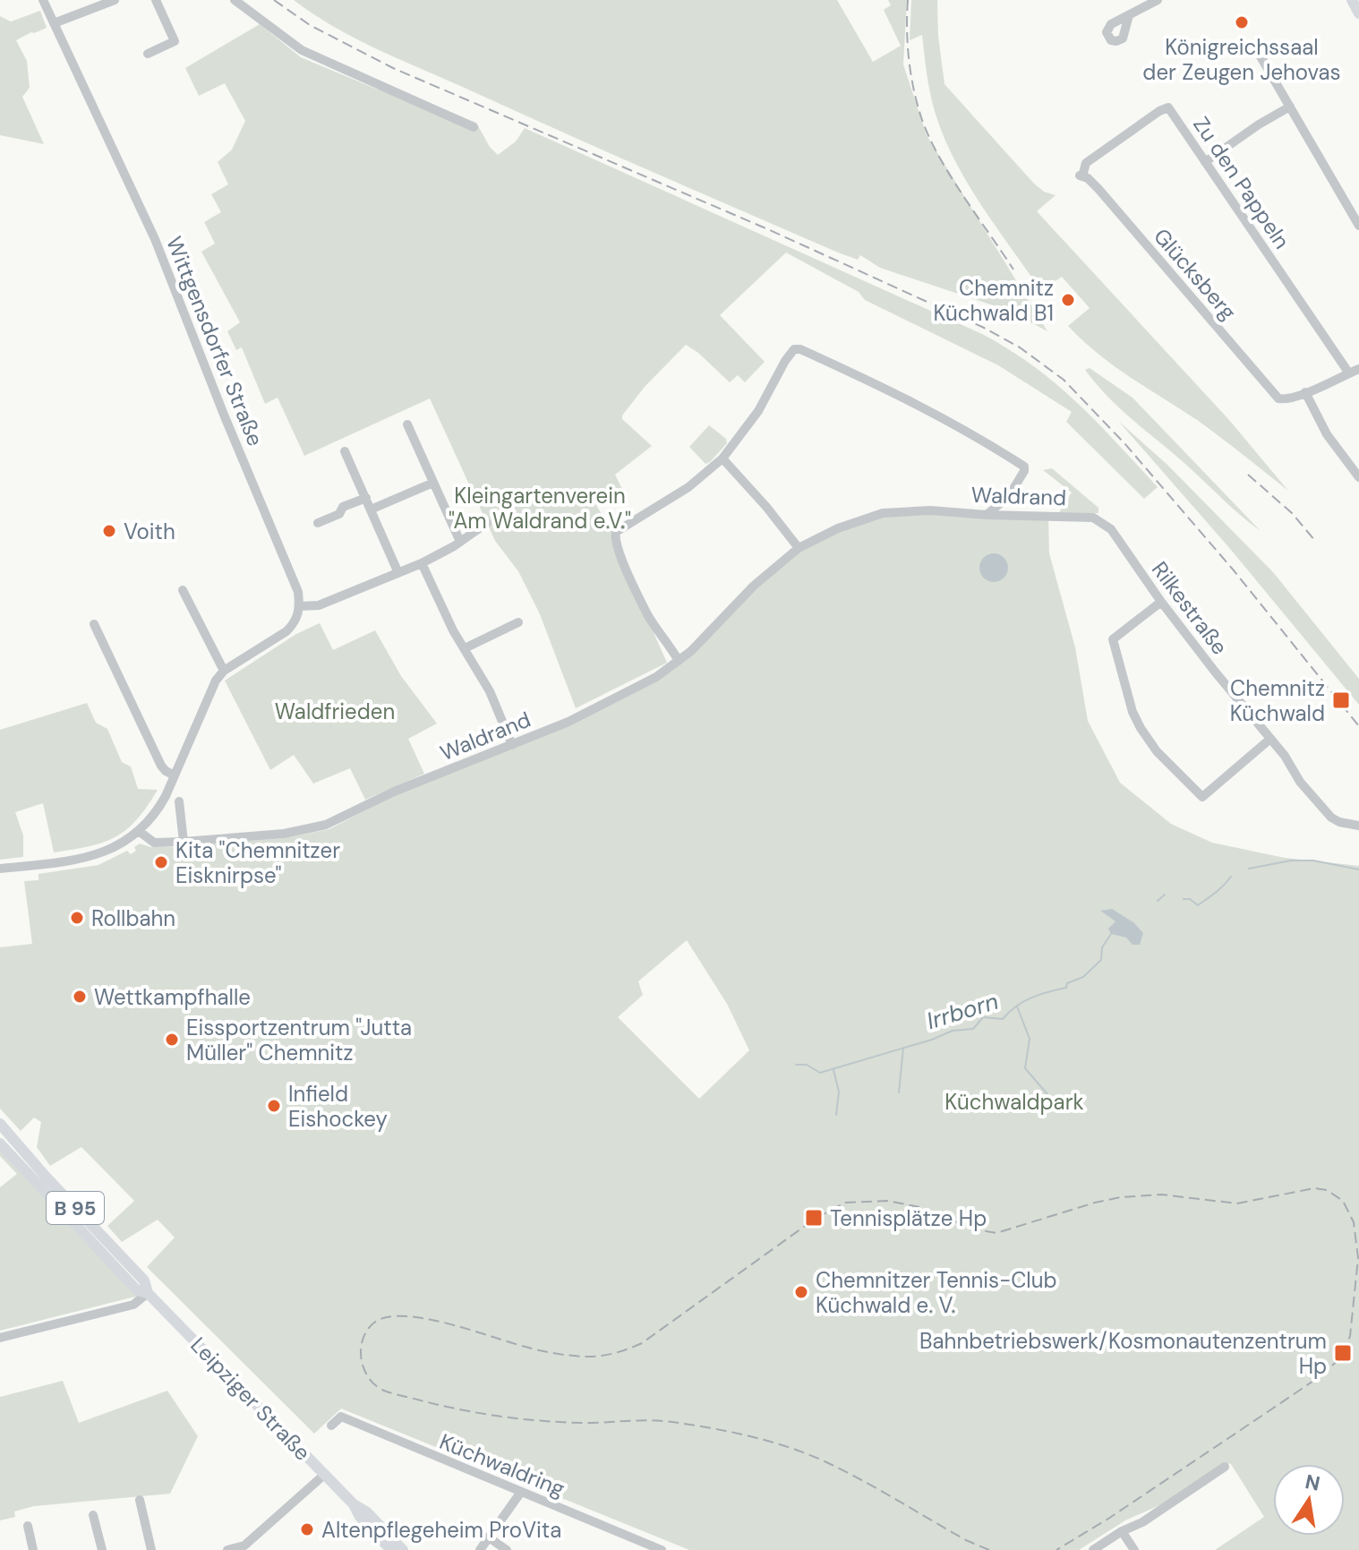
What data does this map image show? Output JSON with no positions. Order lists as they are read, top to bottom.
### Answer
{
  "streets": {
    "main road": ["B 95", "Leipziger Straße"],
    "street": [
      "Zu den Pappeln",
      "Glücksberg",
      "Wittgensdorfer Straße",
      "Waldrand",
      "Rilkestraße",
      "Küchwaldring"
    ]
  },
  "crossings": [
    ["Zu den Pappeln", "Glücksberg"],
    ["Waldrand", "Rilkestraße"]
  ],
  "water": ["Irrborn"],
  "parks": ["Kleingartenverein \"Am Waldrand e.V.\"", "Waldfrieden", "Küchwaldpark"],
  "places": {
    "other": [
      "Königreichssaal der Zeugen Jehovas",
      "Chemnitz Küchwald B1",
      "Voith",
      "Kita \"Chemnitzer Eisknirpse\"",
      "Rollbahn",
      "Wettkampfhalle",
      "Eissportzentrum \"Jutta Müller\" Chemnitz",
      "Infield Eishockey",
      "Chemnitzer Tennis-Club Küchwald e. V.",
      "Altenpflegeheim ProVita"
    ],
    "transit": ["Chemnitz Küchwald", "Tennisplätze Hp", "Bahnbetriebswerk/Kosmonautenzentrum Hp"]
  },
  "north": "top"
}
